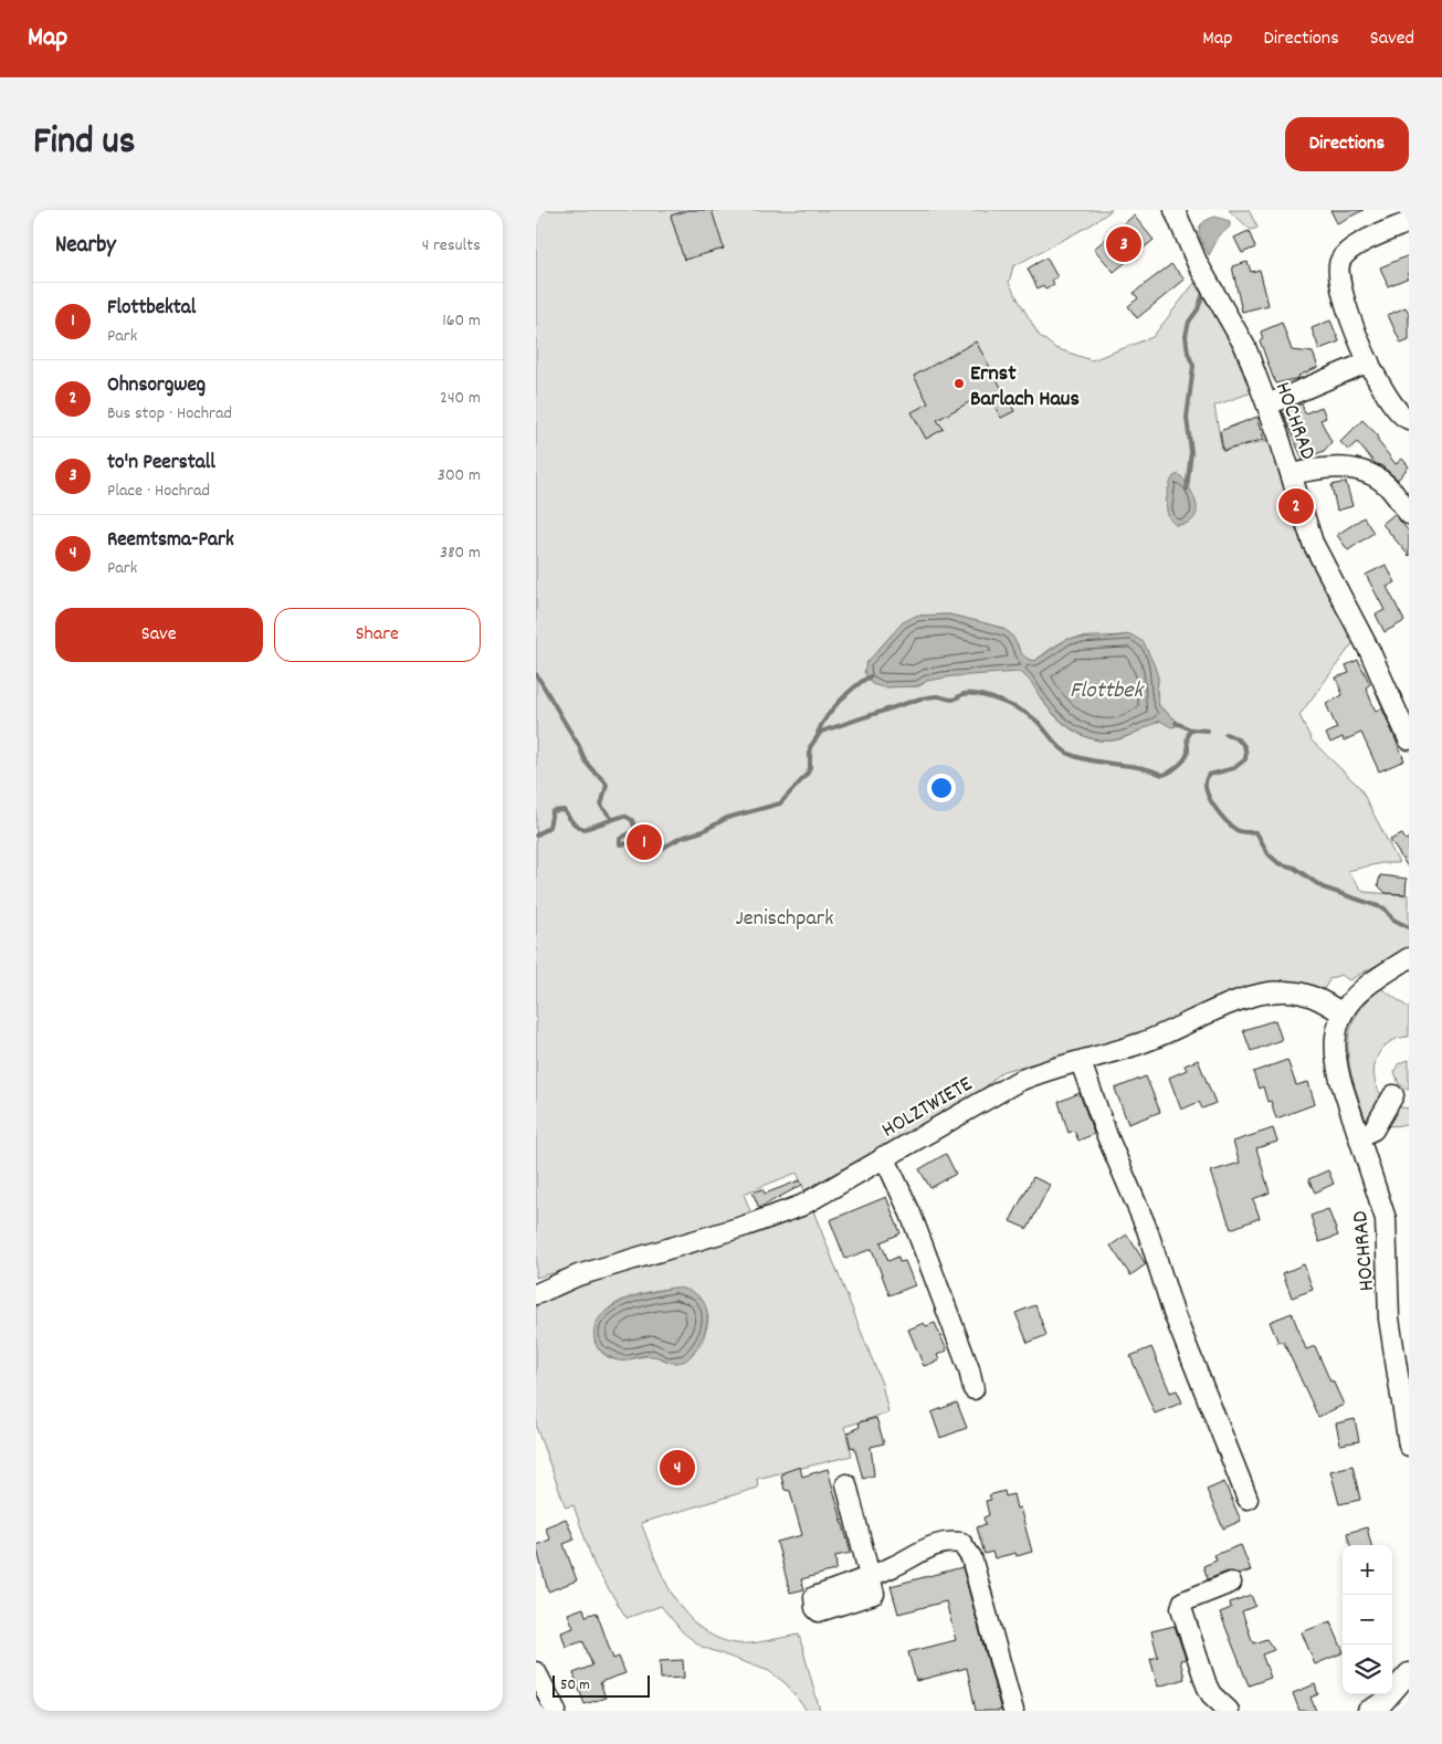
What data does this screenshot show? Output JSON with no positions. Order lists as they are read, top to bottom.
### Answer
{
  "streets": {
    "street": ["HOCHRAD", "HOLZTWIETE"]
  },
  "crossings": [
    ["HOCHRAD", "HOLZTWIETE"]
  ],
  "water": ["Flottbek"],
  "parks": ["Jenischpark"],
  "places": ["Ernst Barlach Haus"],
  "scale_bar": "50 m",
  "page": {
    "header": "Map",
    "nav": ["Map", "Directions", "Saved"],
    "title": "Find us",
    "buttons": [
      "Directions",
      ["Save", "Share"]
    ],
    "heading": ["Nearby", "4 results"],
    "pins": [
      "3",
      "2",
      "1",
      "4"
    ],
    "list": [
      {
        "mark": "1",
        "name": "Flottbektal",
        "note": "Park",
        "value": "160 m"
      },
      {
        "mark": "2",
        "name": "Ohnsorgweg",
        "note": "Bus stop · Hochrad",
        "value": "240 m"
      },
      {
        "mark": "3",
        "name": "to'n Peerstall",
        "note": "Place · Hochrad",
        "value": "300 m"
      },
      {
        "mark": "4",
        "name": "Reemtsma-Park",
        "note": "Park",
        "value": "380 m"
      }
    ],
    "map_buttons": ["+", "−"],
    "scale": "50 m"
  }
}
